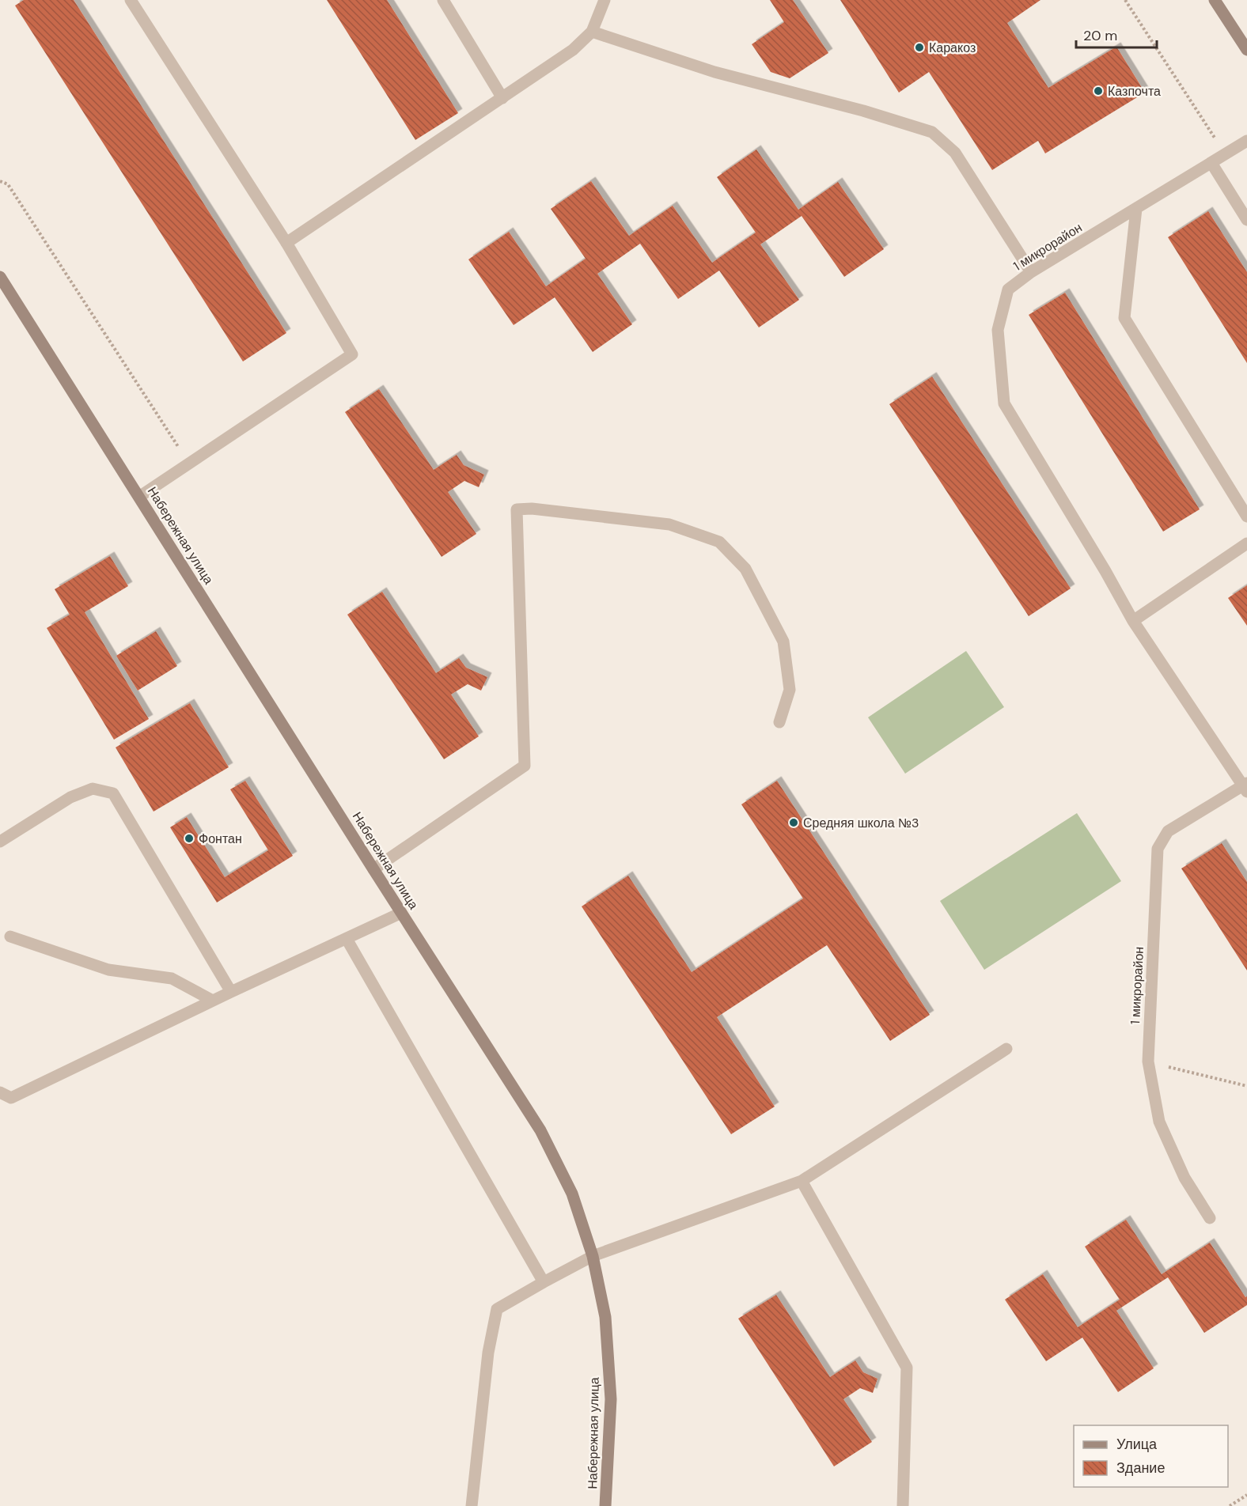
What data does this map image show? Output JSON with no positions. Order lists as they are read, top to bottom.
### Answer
{
  "streets": {
    "street": ["1 микрорайон", "Набережная улица"]
  },
  "places": [
    "Каракоз",
    "Казпочта",
    "Средняя школа №3",
    "Фонтан"
  ],
  "legend": ["Улица", "Здание"],
  "scale_bar": "20 m"
}
